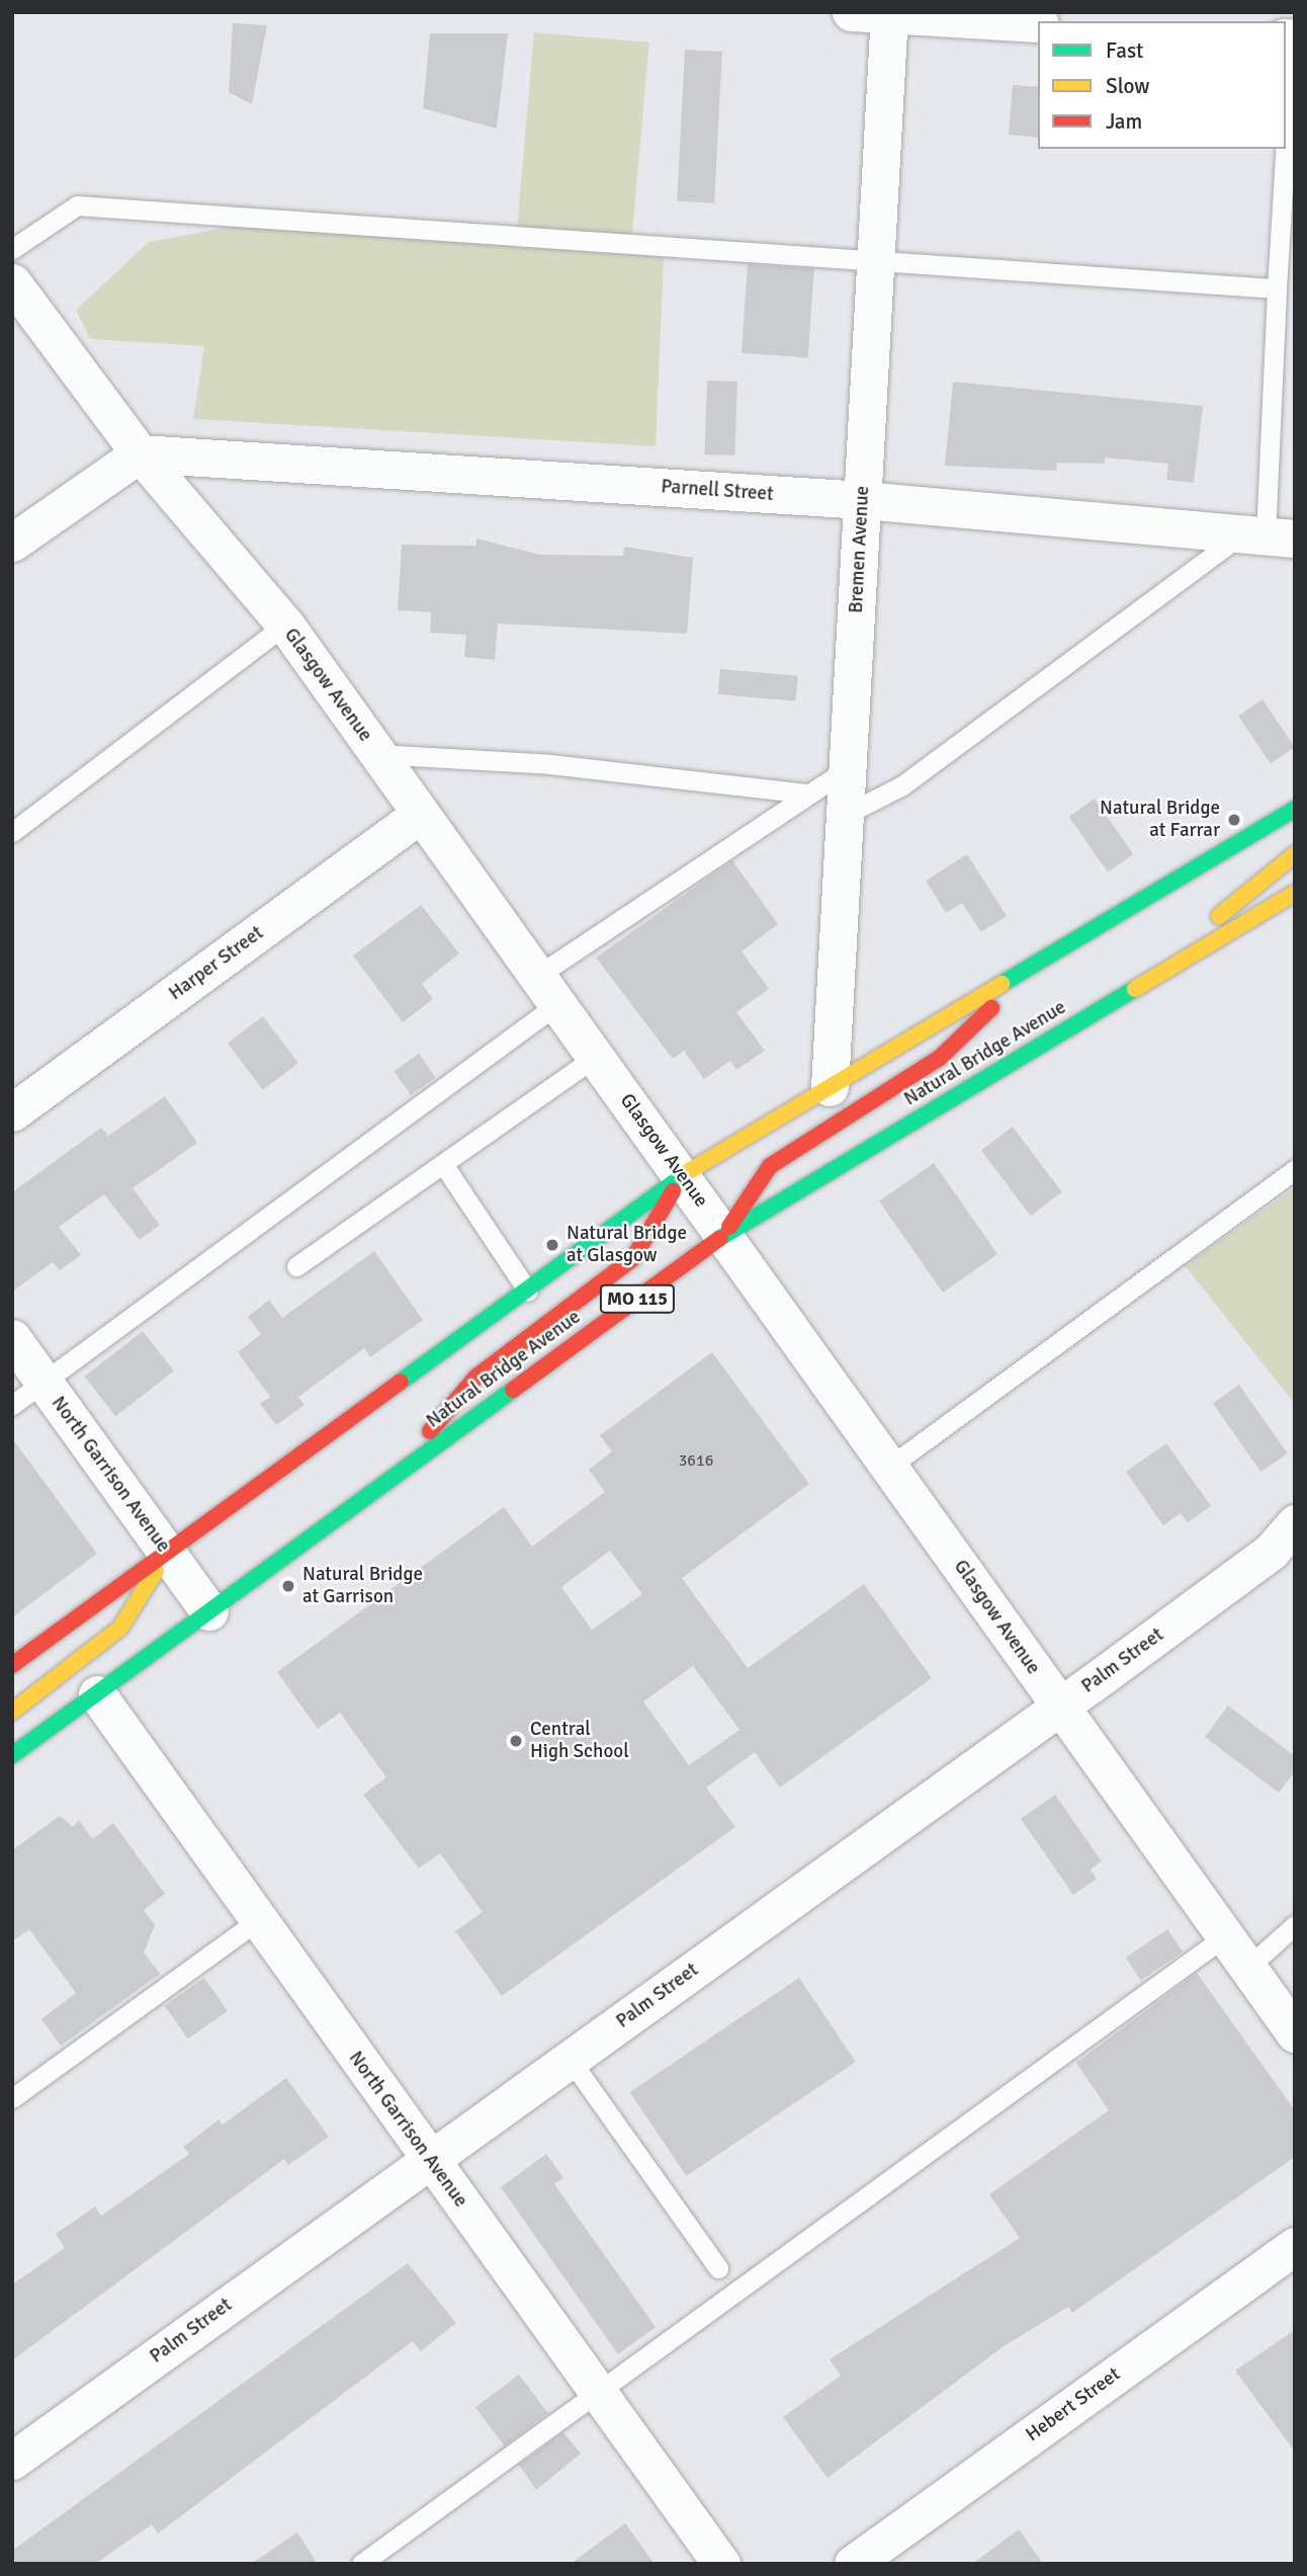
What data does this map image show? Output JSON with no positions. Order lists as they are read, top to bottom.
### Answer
{
  "streets": {
    "main road": ["Natural Bridge Avenue", "MO 115"],
    "street": [
      "Parnell Street",
      "Bremen Avenue",
      "Glasgow Avenue",
      "Harper Street",
      "North Garrison Avenue",
      "Palm Street",
      "Hebert Street"
    ]
  },
  "crossings": [
    ["Parnell Street", "Bremen Avenue"],
    ["Parnell Street", "Glasgow Avenue"],
    ["Glasgow Avenue", "Harper Street"],
    ["Glasgow Avenue", "Natural Bridge Avenue"],
    ["Glasgow Avenue", "Palm Street"],
    ["Natural Bridge Avenue", "North Garrison Avenue"],
    ["North Garrison Avenue", "Palm Street"]
  ],
  "places": [
    "Natural Bridge at Farrar",
    "Natural Bridge at Glasgow",
    "Natural Bridge at Garrison",
    "Central High School"
  ],
  "house_numbers": ["3616"],
  "legend": ["Fast", "Slow", "Jam"]
}
